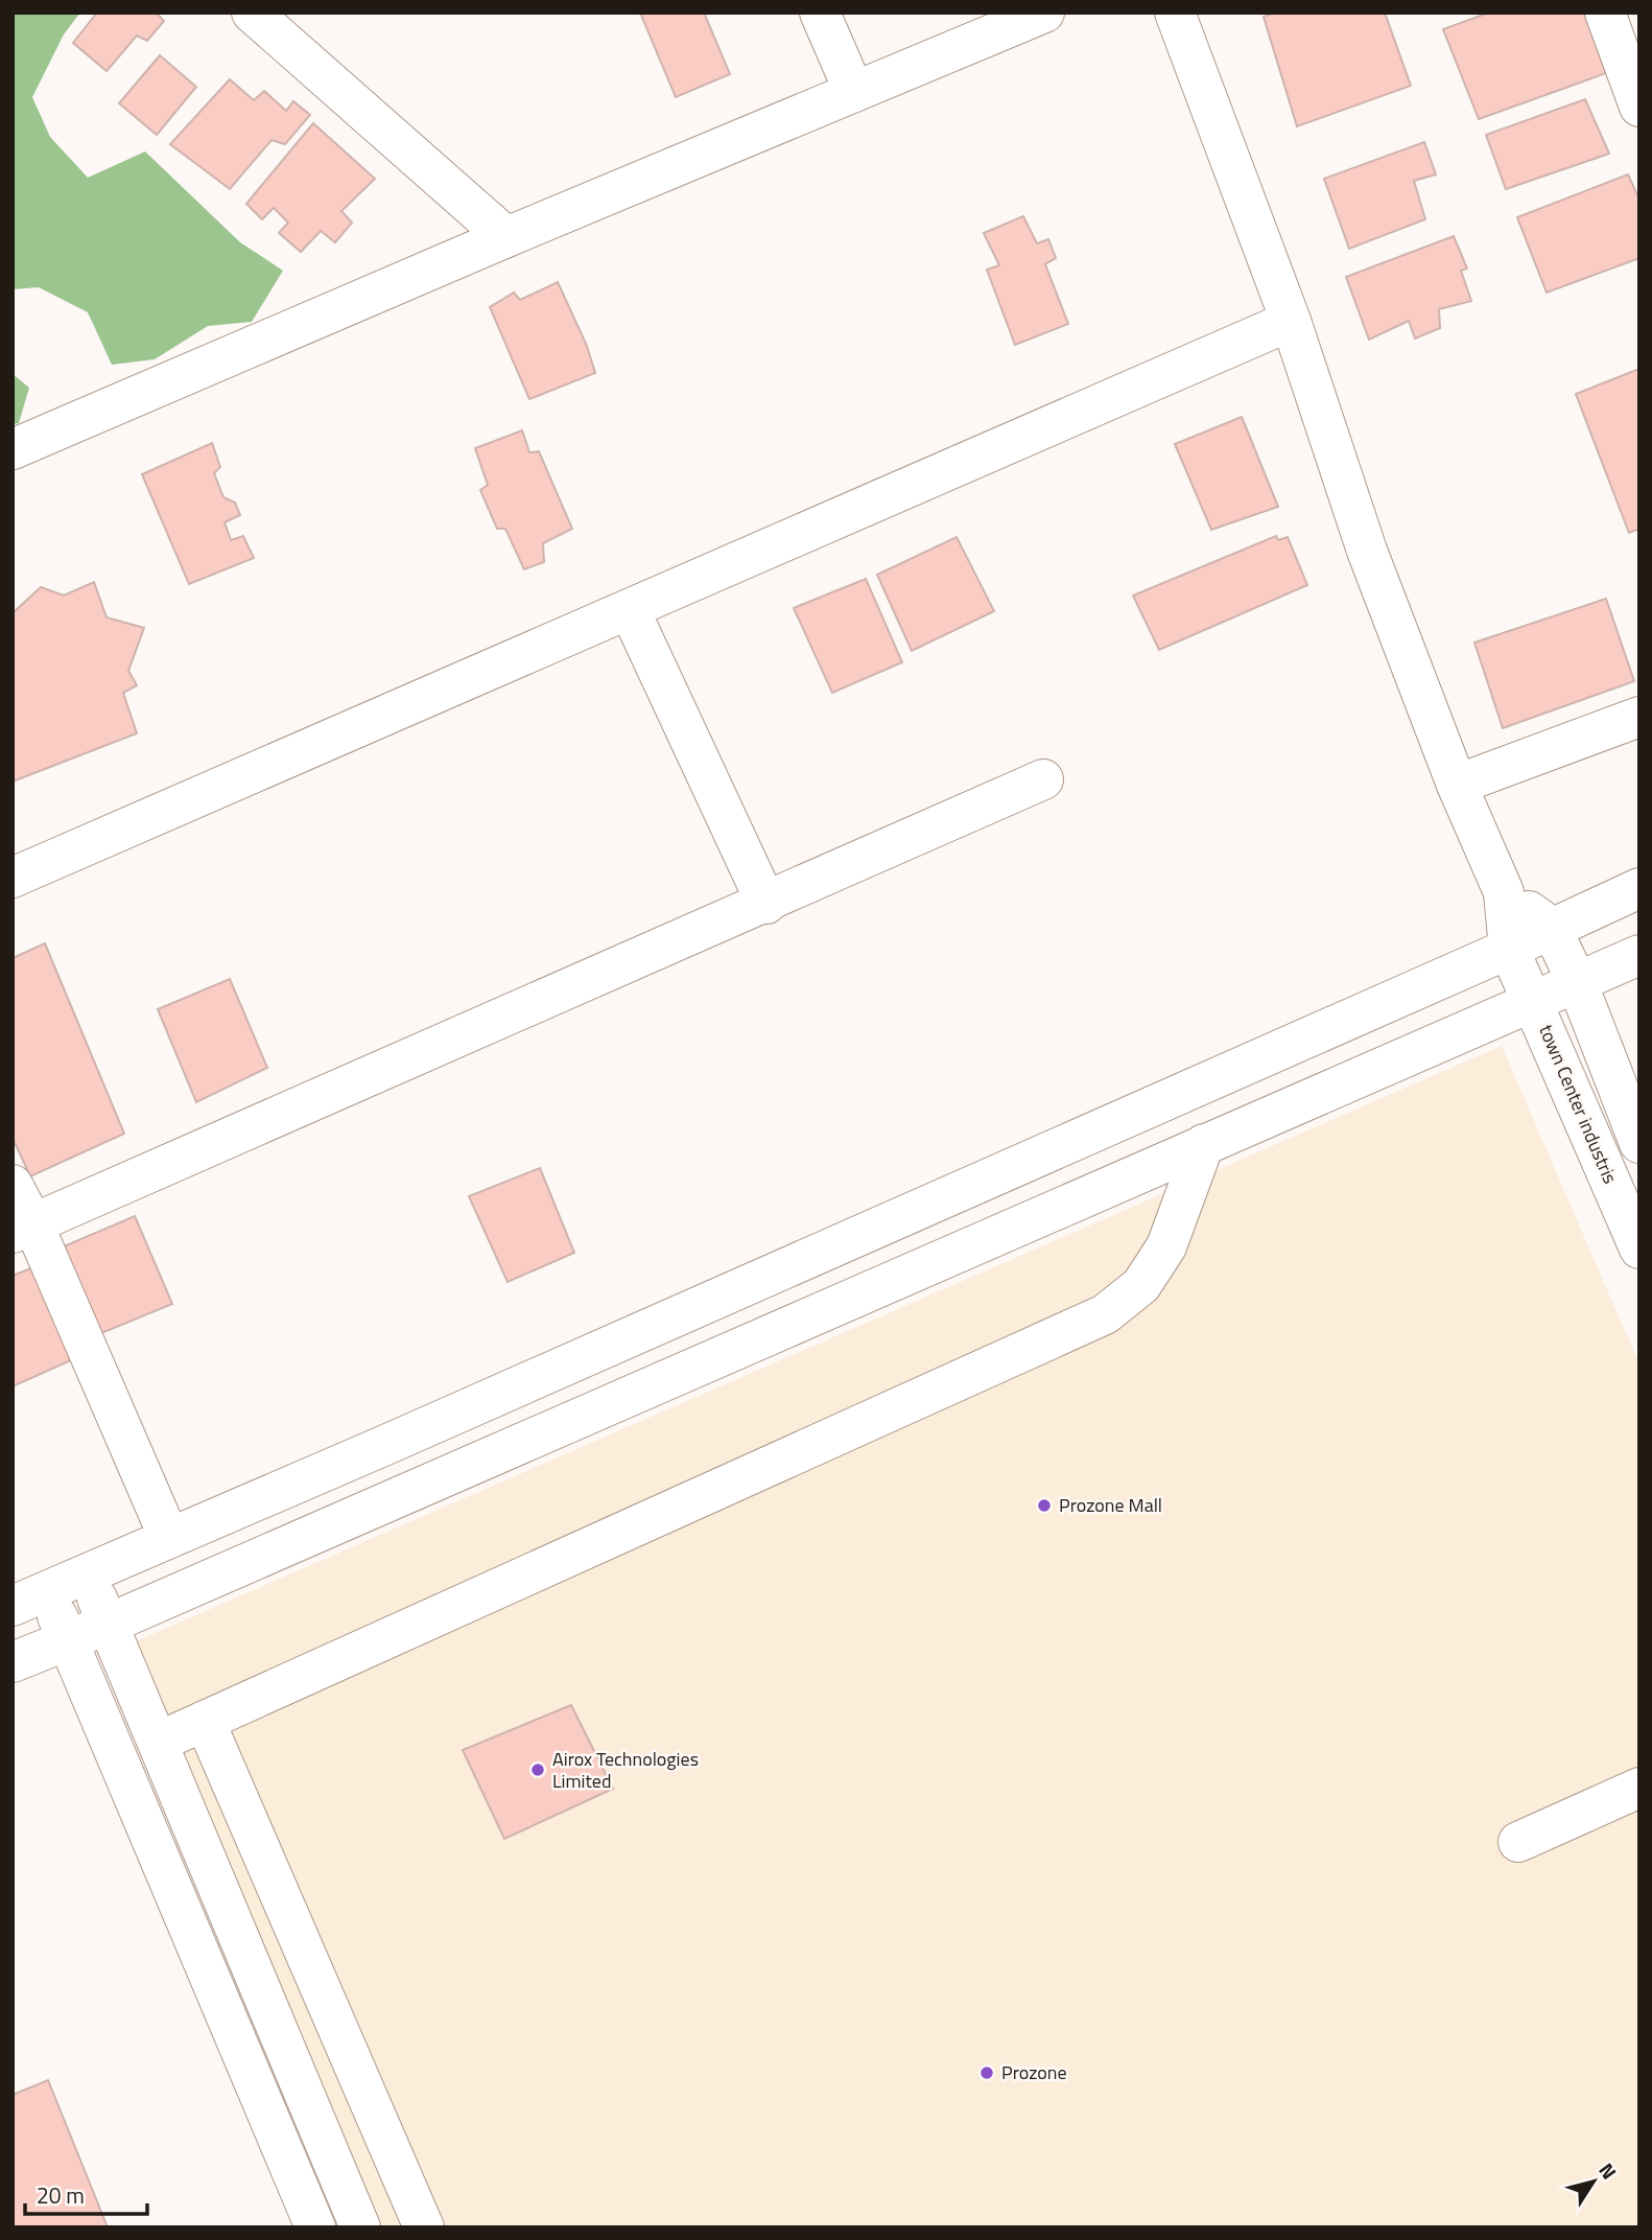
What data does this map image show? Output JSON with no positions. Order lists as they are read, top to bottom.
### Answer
{
  "streets": {
    "street": ["town Center industris"]
  },
  "places": ["Prozone Mall", "Airox Technologies Limited", "Prozone"],
  "scale_bar": "20 m",
  "north": "top right"
}
